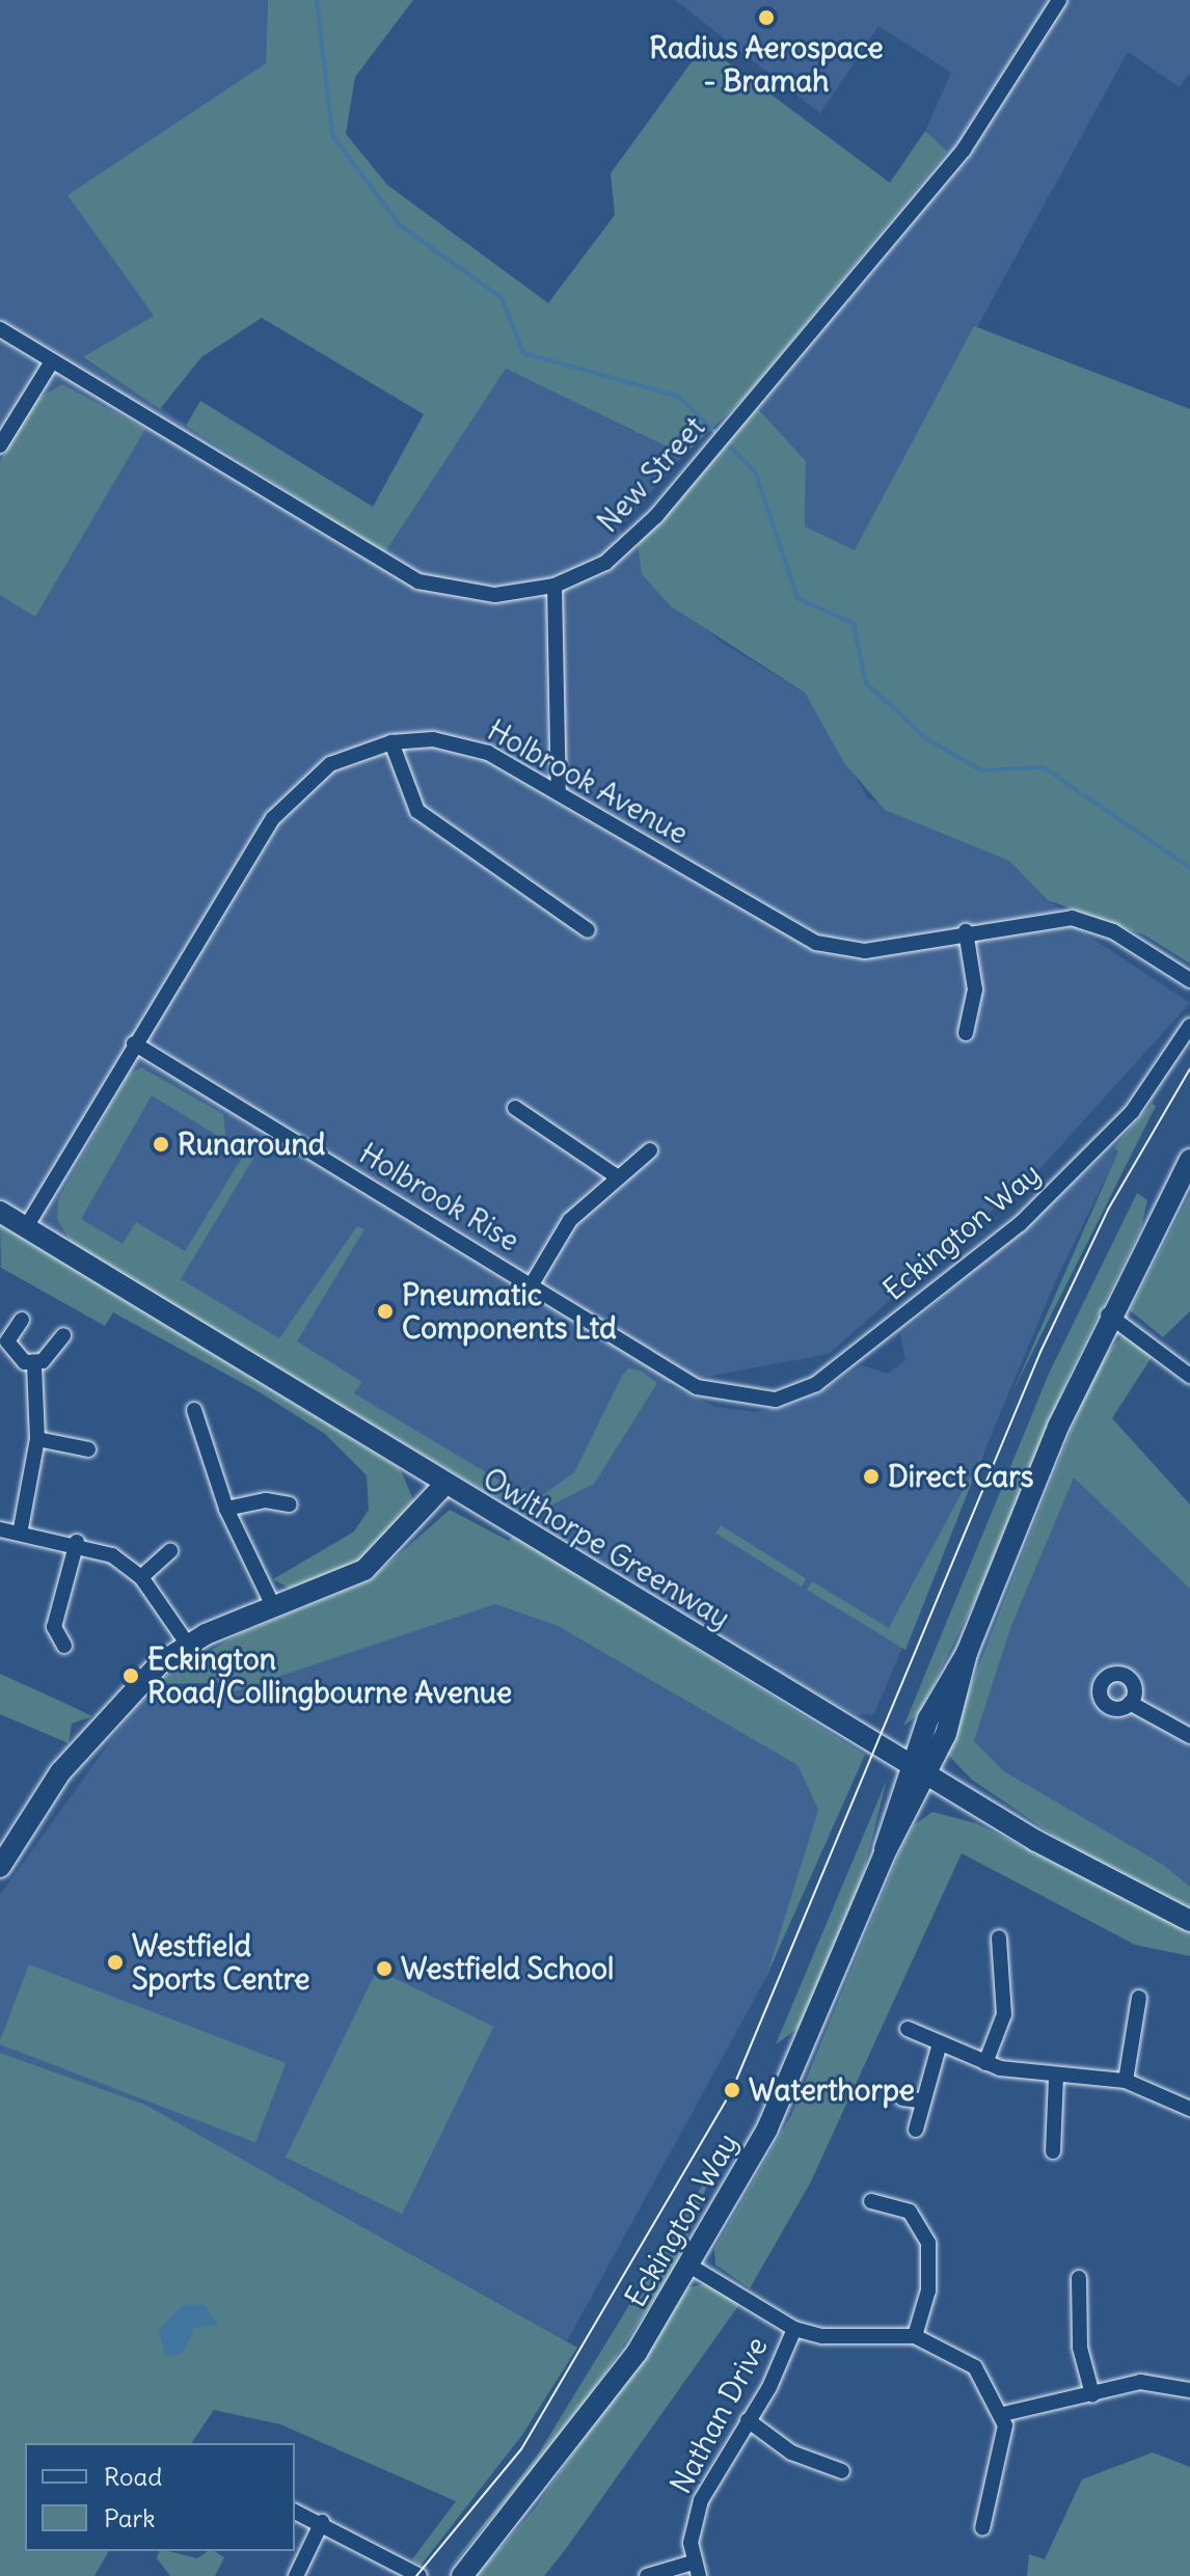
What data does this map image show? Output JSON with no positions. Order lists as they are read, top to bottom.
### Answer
{
  "streets": {
    "street": [
      "New Street",
      "Holbrook Avenue",
      "Holbrook Rise",
      "Eckington Way",
      "Owlthorpe Greenway",
      "Nathan Drive"
    ]
  },
  "crossings": [
    ["Holbrook Avenue", "Holbrook Rise"],
    ["Holbrook Avenue", "Owlthorpe Greenway"],
    ["Holbrook Rise", "Eckington Way"],
    ["Eckington Way", "Owlthorpe Greenway"]
  ],
  "places": [
    "Radius Aerospace - Bramah",
    "Runaround",
    "Pneumatic Components Ltd",
    "Direct Cars",
    "Eckington Road/Collingbourne Avenue",
    "Westfield Sports Centre",
    "Westfield School",
    "Waterthorpe"
  ],
  "legend": ["Road", "Park"]
}
